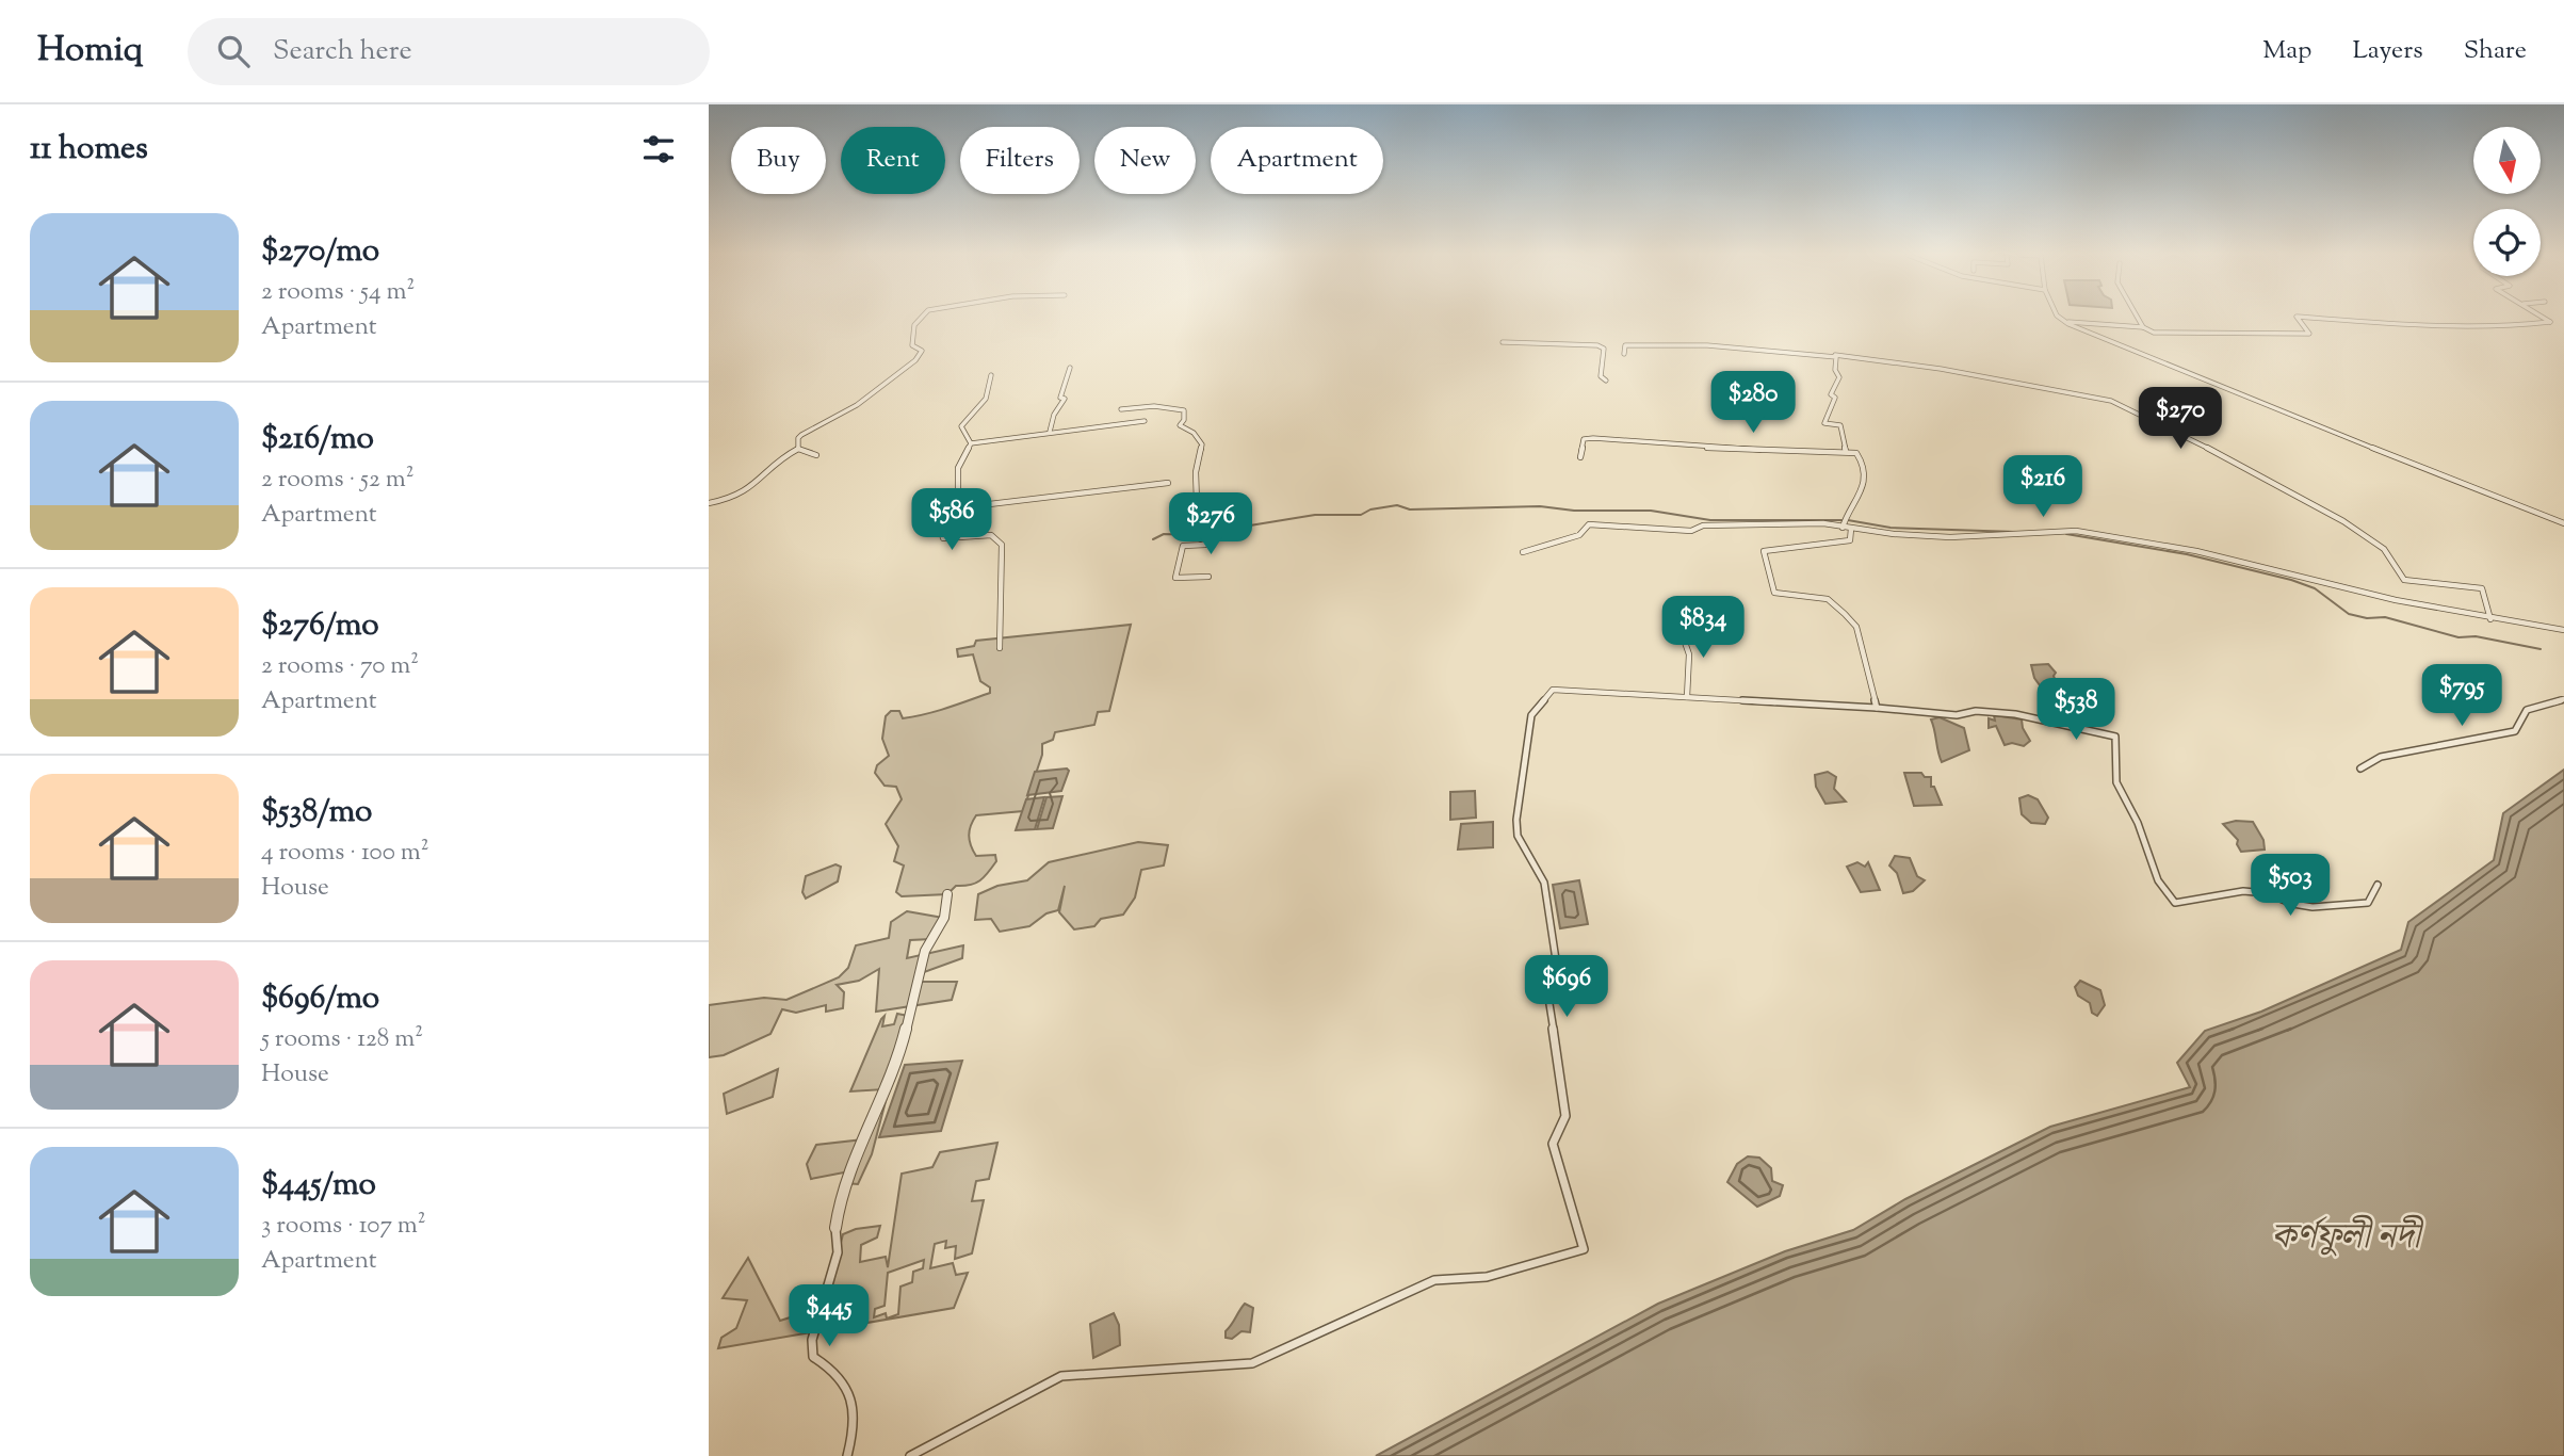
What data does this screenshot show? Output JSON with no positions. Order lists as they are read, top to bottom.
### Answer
{
  "water": ["কর্ণফুলী নদী"],
  "north": "bottom",
  "page": {
    "header": "Homiq",
    "search": "Search here",
    "nav": ["Map", "Layers", "Share"],
    "heading": "11 homes",
    "chip": [
      "Buy",
      "Rent",
      "Filters",
      "New",
      "Apartment"
    ],
    "list": [
      {
        "name": "$270/mo",
        "note": "2 rooms · 54 m² · Apartment"
      },
      {
        "name": "$216/mo",
        "note": "2 rooms · 52 m² · Apartment"
      },
      {
        "name": "$276/mo",
        "note": "2 rooms · 70 m² · Apartment"
      },
      {
        "name": "$538/mo",
        "note": "4 rooms · 100 m² · House"
      },
      {
        "name": "$696/mo",
        "note": "5 rooms · 128 m² · House"
      },
      {
        "name": "$445/mo",
        "note": "3 rooms · 107 m² · Apartment"
      }
    ],
    "price": [
      "$280",
      "$270",
      "$216",
      "$586",
      "$276",
      "$834",
      "$795",
      "$538",
      "$503",
      "$696",
      "$445"
    ]
  }
}
